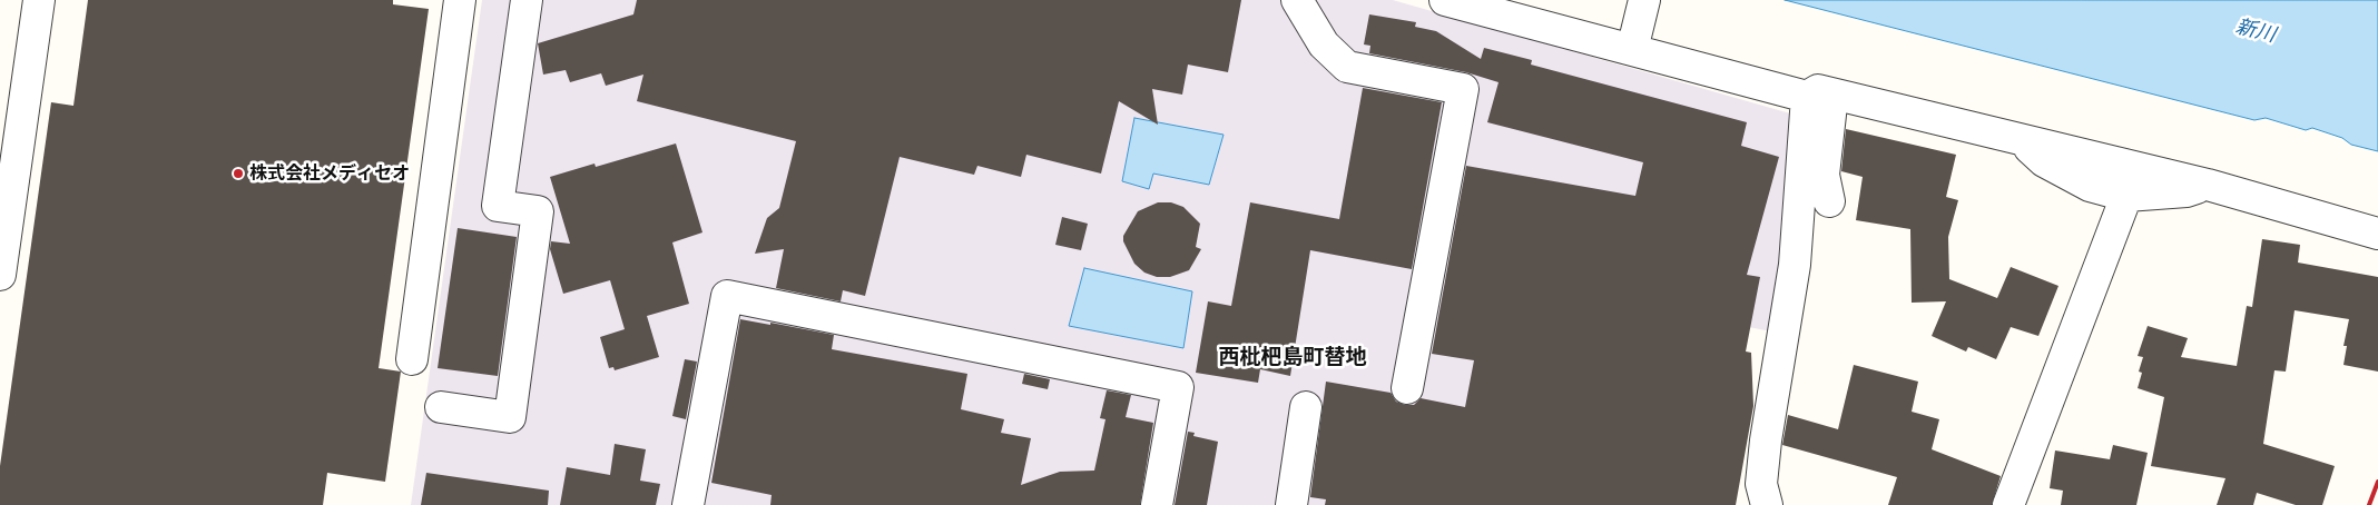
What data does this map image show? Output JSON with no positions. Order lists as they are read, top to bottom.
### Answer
{
  "districts": ["西枇杷島町替地"],
  "water": ["新川"],
  "places": ["株式会社メディセオ"]
}
